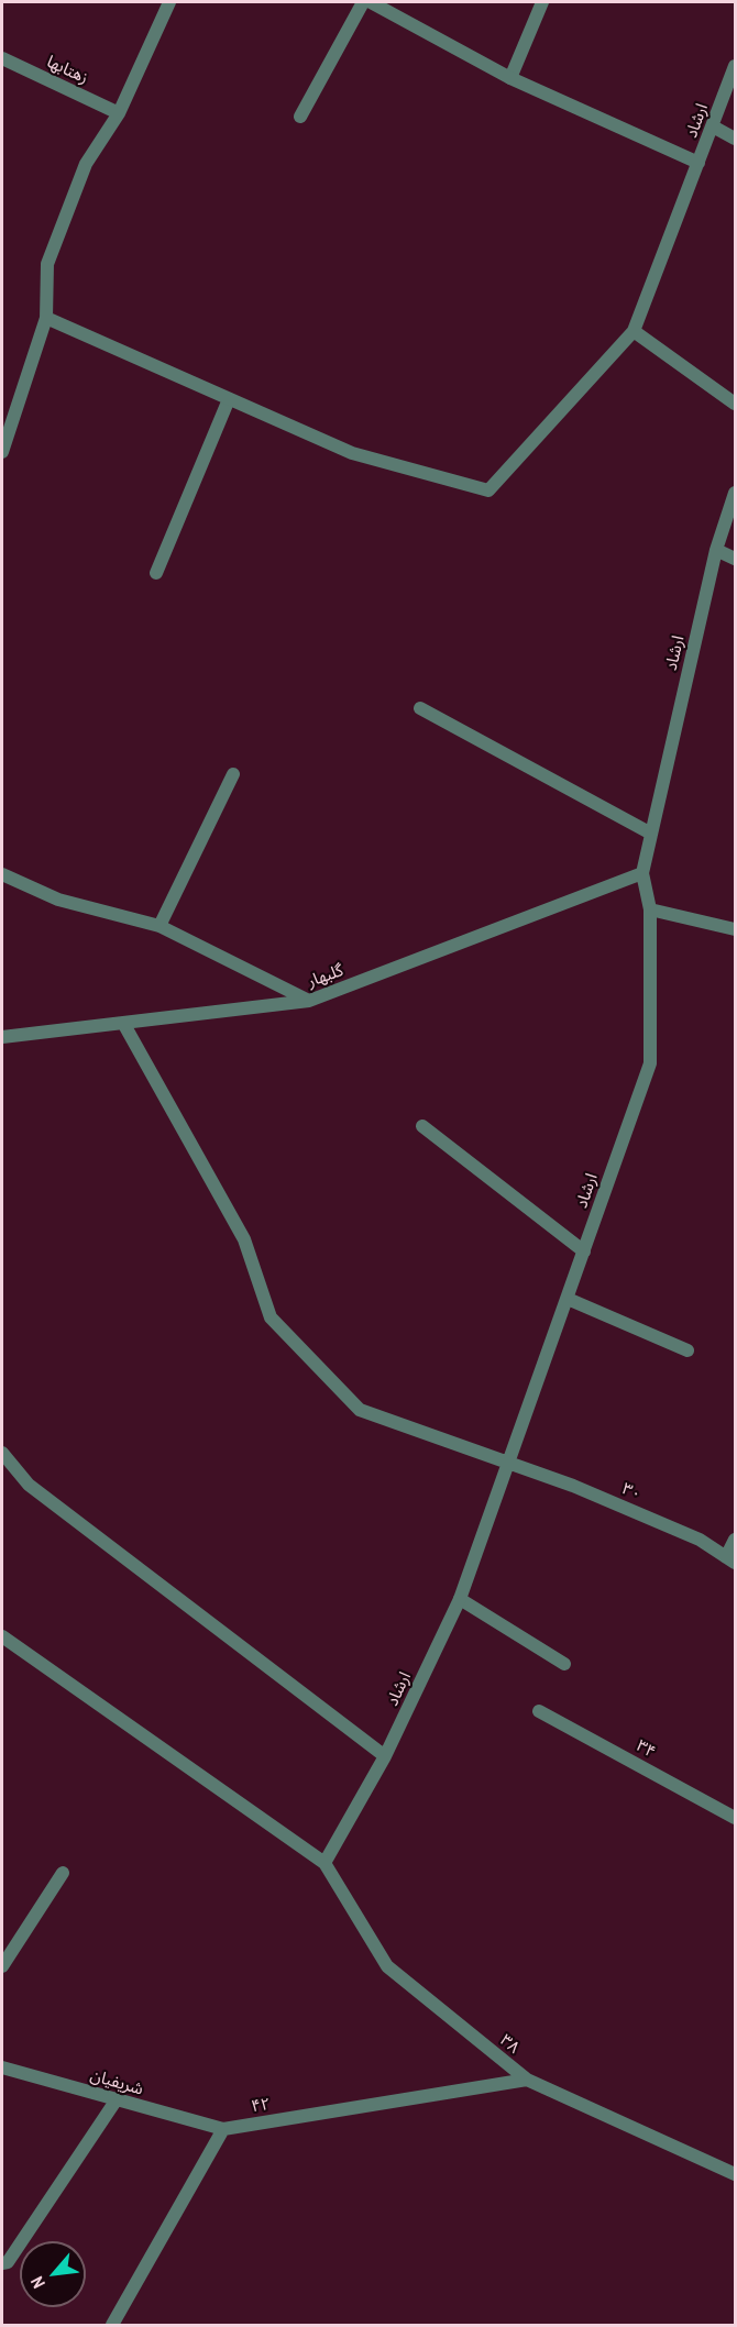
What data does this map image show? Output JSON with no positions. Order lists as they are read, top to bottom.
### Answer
{
  "streets": {
    "street": [
      "زهتابها",
      "ارشاد",
      "گلبهار",
      "۳۰",
      "۳۴",
      "۳۸",
      "شریفیان",
      "۴۲"
    ]
  },
  "crossings": [
    ["ارشاد", "گلبهار"],
    ["ارشاد", "۳۰"],
    ["ارشاد", "۳۸"],
    ["گلبهار", "۳۰"],
    ["۳۸", "۴۲"],
    ["شریفیان", "۴۲"]
  ],
  "north": "bottom left"
}
